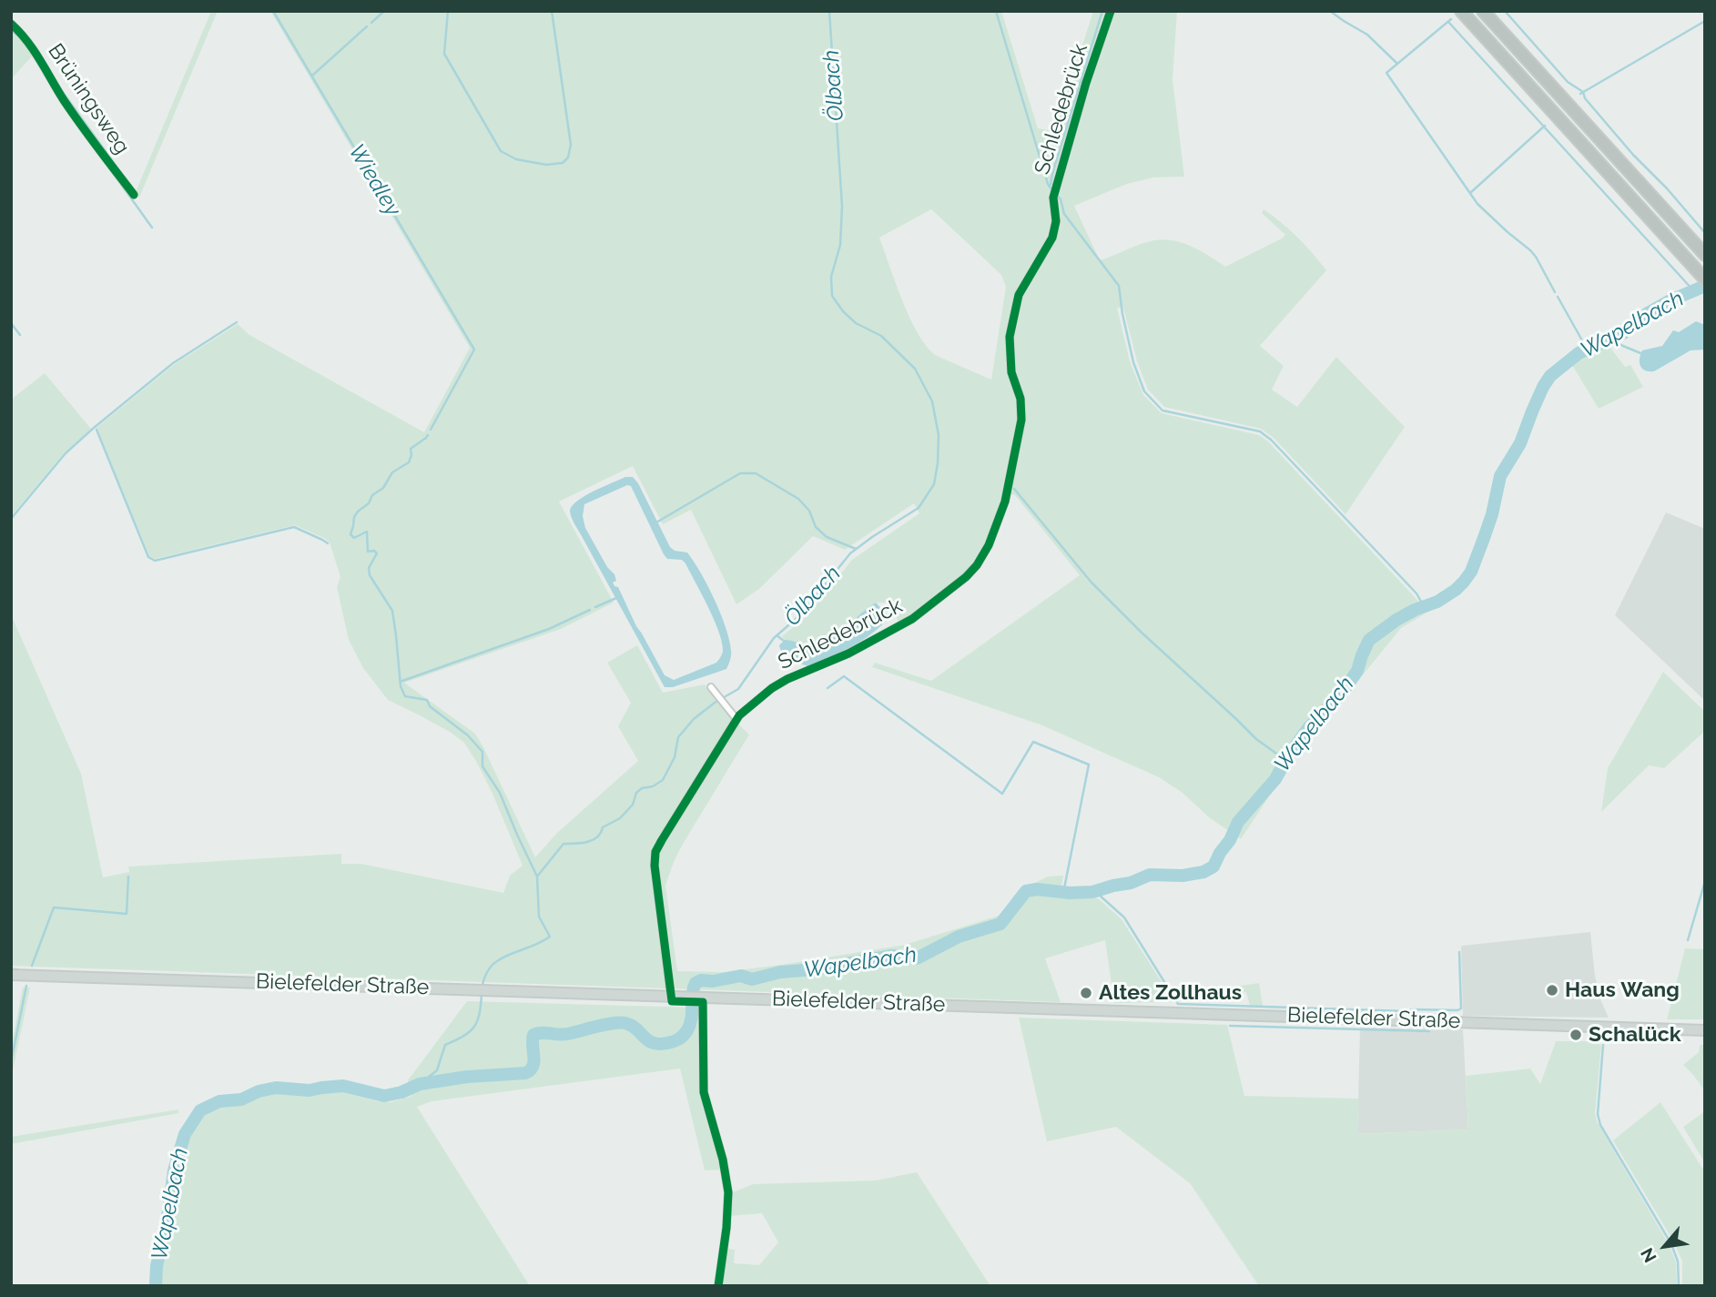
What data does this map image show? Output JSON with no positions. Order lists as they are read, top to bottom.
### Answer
{
  "streets": {
    "main road": ["Bielefelder Straße"],
    "street": ["Brüningsweg", "Schledebrück"]
  },
  "crossings": [
    ["Schledebrück", "Bielefelder Straße"]
  ],
  "water": ["Ölbach", "Wiedley", "Wapelbach"],
  "places": ["Haus Wang", "Altes Zollhaus", "Schalück"],
  "north": "bottom left"
}
